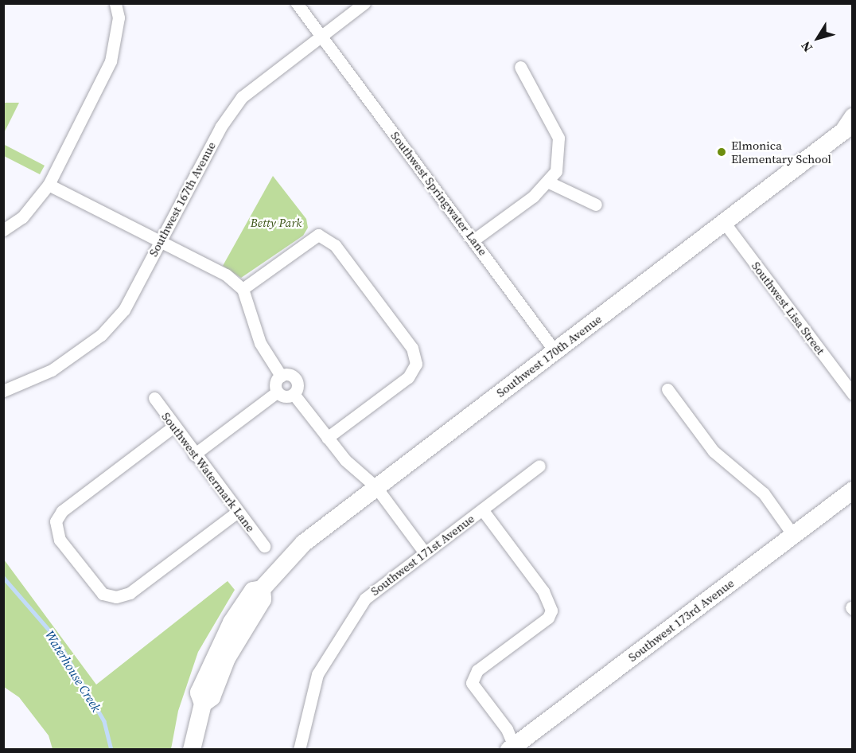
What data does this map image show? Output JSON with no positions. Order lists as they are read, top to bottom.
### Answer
{
  "streets": {
    "main road": ["Southwest 170th Avenue", "Southwest 173rd Avenue"],
    "street": [
      "Southwest Springwater Lane",
      "Southwest 167th Avenue",
      "Southwest Lisa Street",
      "Southwest Watermark Lane",
      "Southwest 171st Avenue"
    ]
  },
  "crossings": [
    ["Southwest Springwater Lane", "Southwest 167th Avenue"],
    ["Southwest Springwater Lane", "Southwest 170th Avenue"],
    ["Southwest Lisa Street", "Southwest 170th Avenue"]
  ],
  "water": ["Waterhouse Creek"],
  "parks": ["Betty Park"],
  "places": ["Elmonica Elementary School"],
  "north": "bottom left"
}
